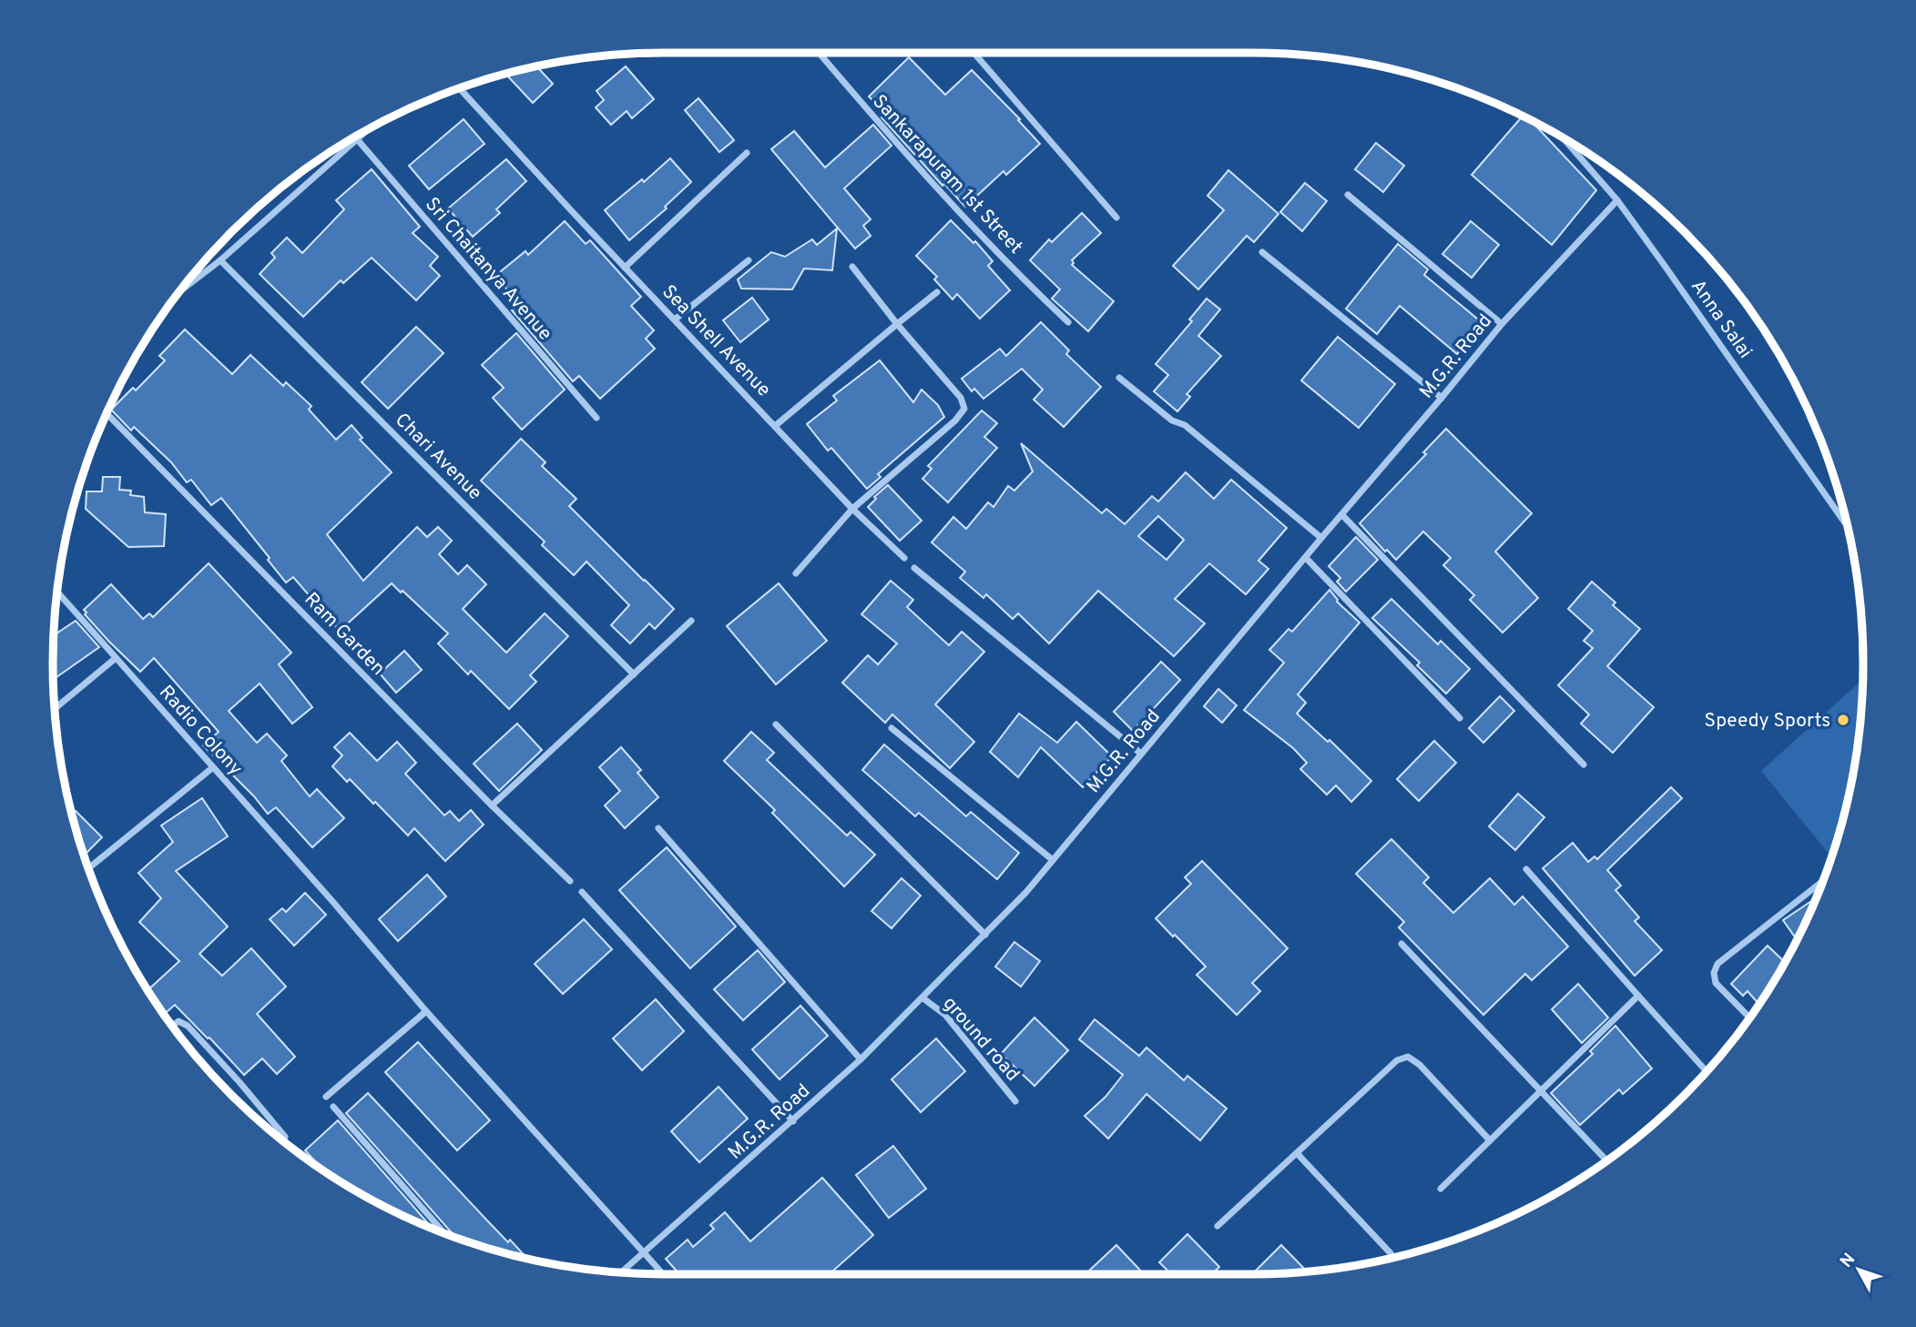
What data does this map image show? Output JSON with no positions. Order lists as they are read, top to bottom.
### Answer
{
  "streets": {
    "street": [
      "Sankarapuram 1st Street",
      "Sri Chaitanya Avenue",
      "Anna Salai",
      "Sea Shell Avenue",
      "M.G.R. Road",
      "Chari Avenue",
      "Ram Garden",
      "Radio Colony",
      "ground road"
    ]
  },
  "crossings": [
    ["Anna Salai", "M.G.R. Road"],
    ["M.G.R. Road", "Radio Colony"],
    ["M.G.R. Road", "ground road"]
  ],
  "places": ["Speedy Sports"],
  "north": "top left"
}
